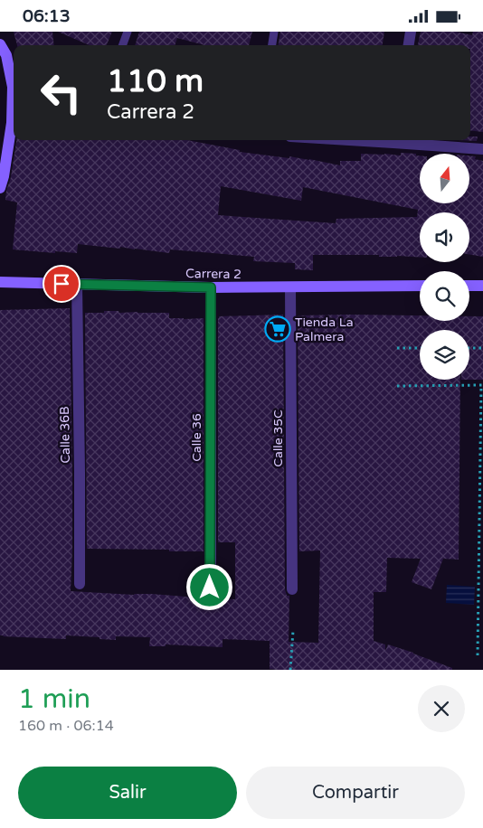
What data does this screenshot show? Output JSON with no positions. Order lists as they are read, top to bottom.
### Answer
{
  "streets": {
    "street": [
      "Carrera 2",
      "Calle 36B",
      "Calle 36",
      "Calle 35C"
    ]
  },
  "crossings": [
    ["Carrera 2", "Calle 36B"],
    ["Carrera 2", "Calle 36"],
    ["Carrera 2", "Calle 35C"]
  ],
  "places": {
    "supermarket": ["Tienda La Palmera"]
  },
  "north": "top",
  "page": {
    "status": "06:13",
    "turn": ["110 m", "Carrera 2"],
    "heading": ["1 min", "160 m · 06:14"],
    "buttons": ["Salir", "Compartir"]
  }
}
